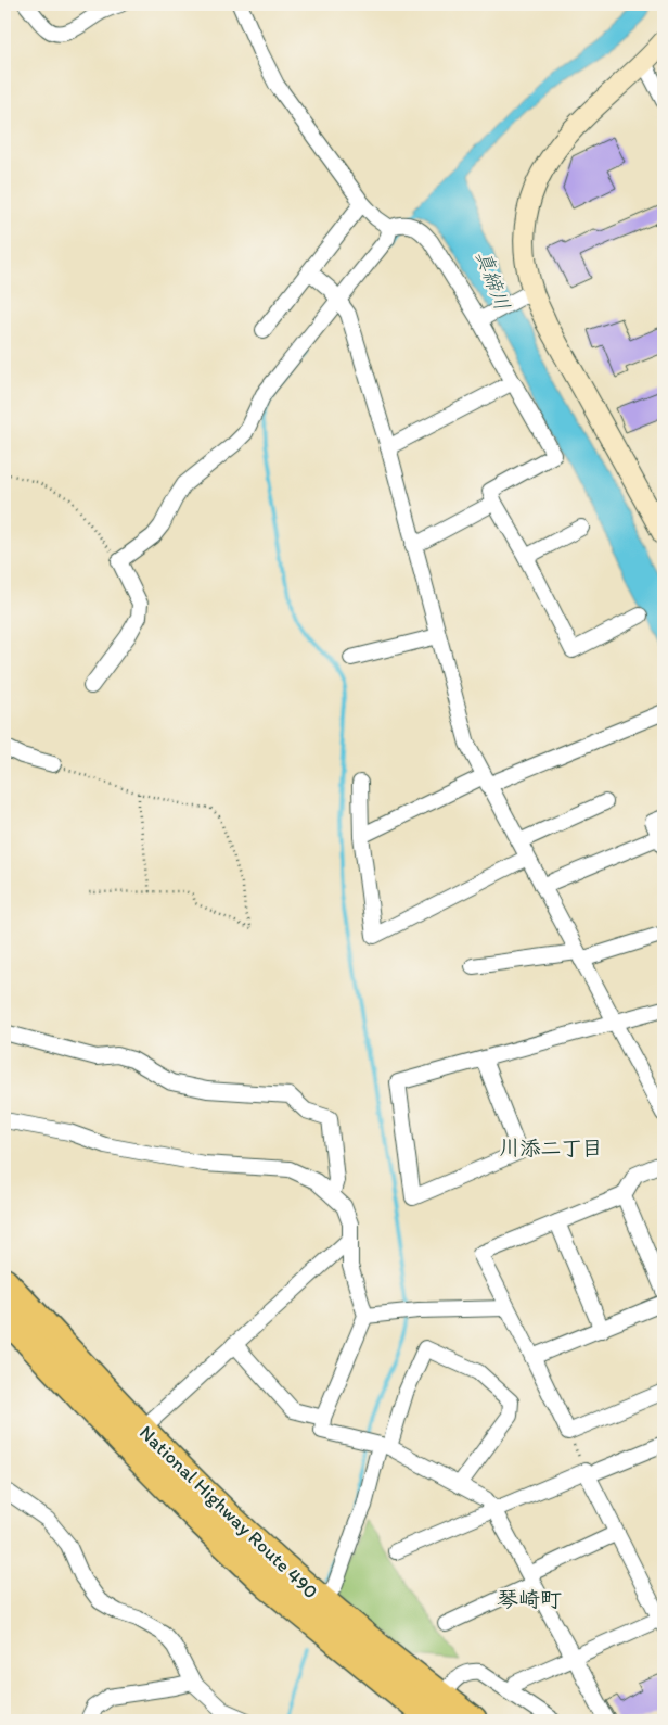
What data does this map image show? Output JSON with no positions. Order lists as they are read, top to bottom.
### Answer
{
  "streets": {
    "highway": ["National Highway Route 490"]
  },
  "districts": ["川添二丁目", "琴崎町"],
  "water": ["真締川"]
}
